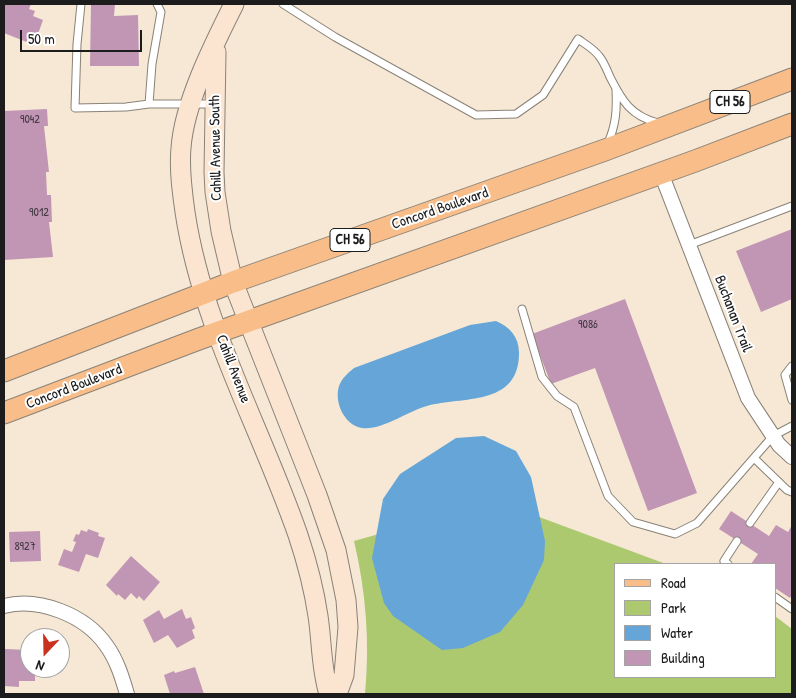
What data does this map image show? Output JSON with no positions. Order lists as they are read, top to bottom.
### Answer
{
  "streets": {
    "main road": ["CH 56", "Concord Boulevard"],
    "street": ["Cahill Avenue South", "Buchanan Trail", "Cahill Avenue"]
  },
  "crossings": [
    ["Cahill Avenue South", "Concord Boulevard"],
    ["Cahill Avenue South", "Cahill Avenue"],
    ["Concord Boulevard", "Buchanan Trail"],
    ["Concord Boulevard", "Cahill Avenue"]
  ],
  "house_numbers": [
    "9042",
    "9012",
    "9086",
    "8927"
  ],
  "legend": [
    "Road",
    "Park",
    "Water",
    "Building"
  ],
  "scale_bar": "50 m",
  "north": "bottom"
}
